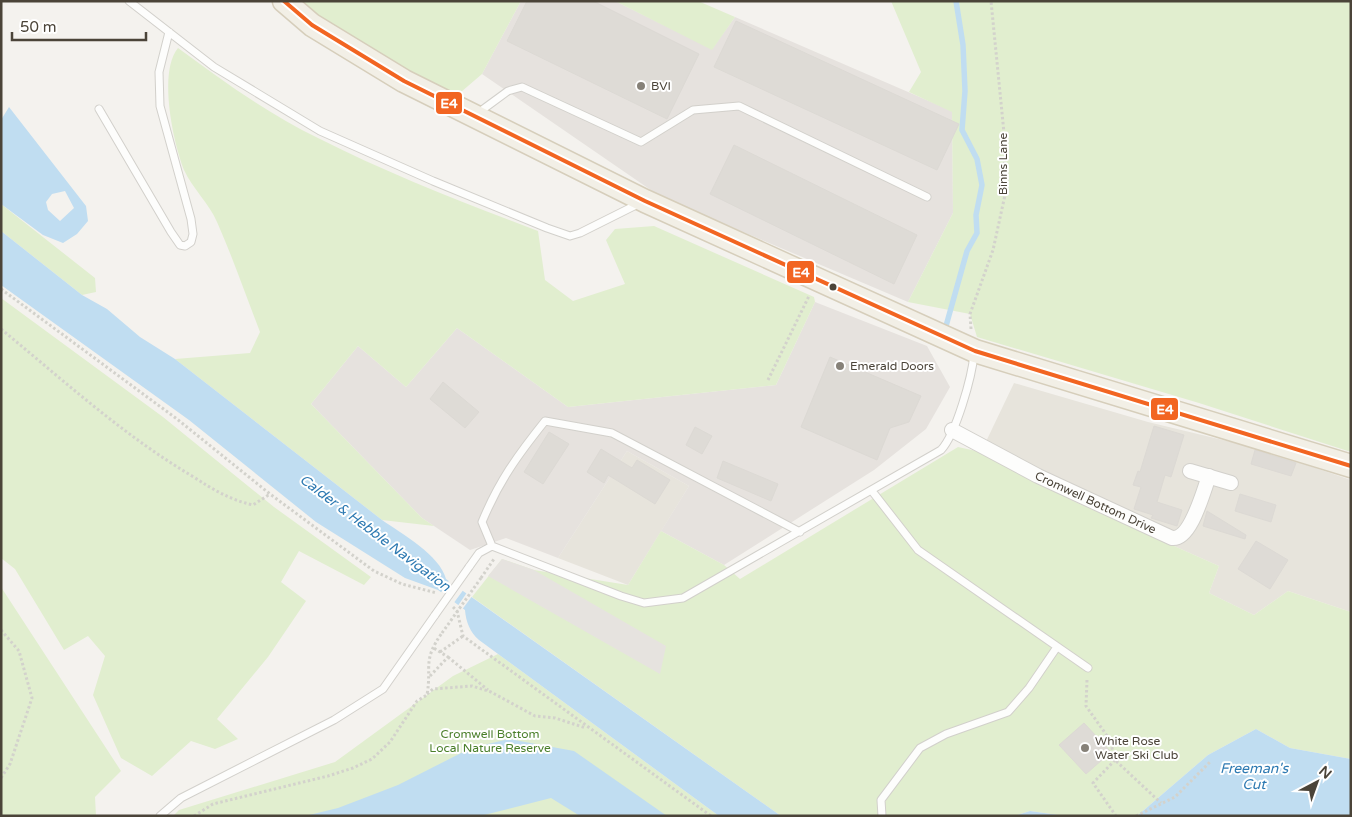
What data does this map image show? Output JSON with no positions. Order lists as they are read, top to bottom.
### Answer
{
  "streets": {
    "street": ["Cromwell Bottom Drive"],
    "path": ["Binns Lane"]
  },
  "water": ["Calder & Hebble Navigation", "Freeman's Cut"],
  "parks": ["Cromwell Bottom Local Nature Reserve"],
  "places": ["BVI", "Emerald Doors", "White Rose Water Ski Club"],
  "lines": ["transit line E4"],
  "scale_bar": "50 m",
  "north": "top right"
}
